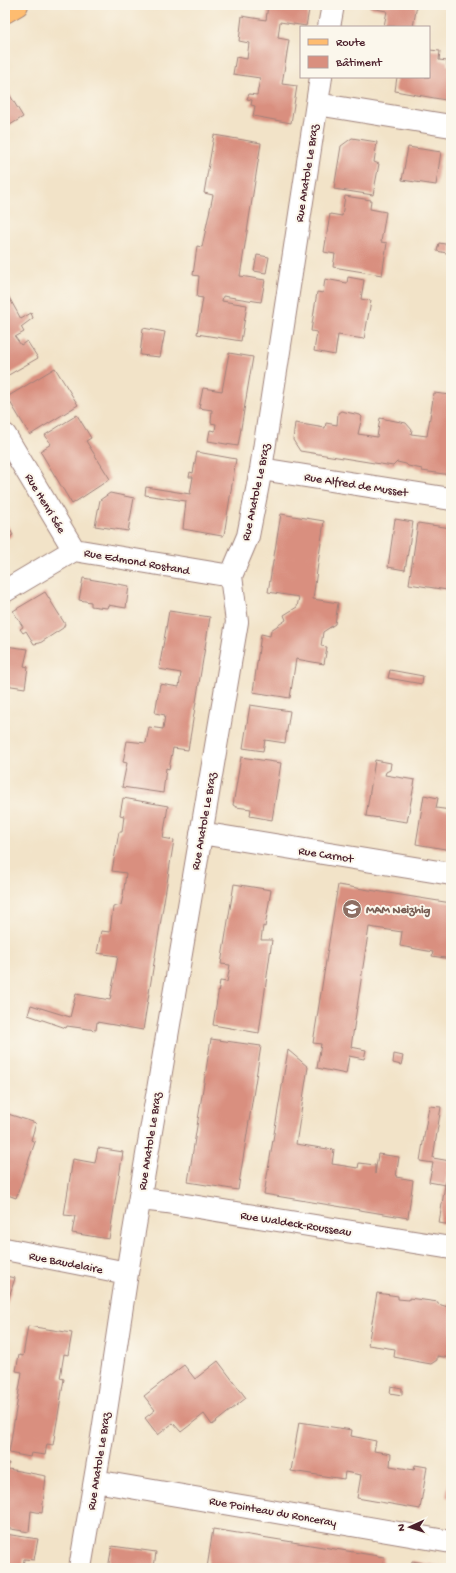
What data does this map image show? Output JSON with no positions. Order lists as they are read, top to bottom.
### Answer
{
  "streets": {
    "street": [
      "Rue Anatole Le Braz",
      "Rue Alfred de Musset",
      "Rue Henri Sée",
      "Rue Edmond Rostand",
      "Rue Carnot",
      "Rue Waldeck-Rousseau",
      "Rue Baudelaire",
      "Rue Pointeau du Ronceray"
    ]
  },
  "crossings": [
    ["Rue Anatole Le Braz", "Rue Alfred de Musset"],
    ["Rue Anatole Le Braz", "Rue Edmond Rostand"],
    ["Rue Anatole Le Braz", "Rue Carnot"],
    ["Rue Anatole Le Braz", "Rue Waldeck-Rousseau"],
    ["Rue Anatole Le Braz", "Rue Baudelaire"],
    ["Rue Anatole Le Braz", "Rue Pointeau du Ronceray"],
    ["Rue Henri Sée", "Rue Edmond Rostand"]
  ],
  "places": {
    "school or university": ["MAM Neizhig"]
  },
  "legend": ["Route", "Bâtiment"],
  "north": "left"
}
